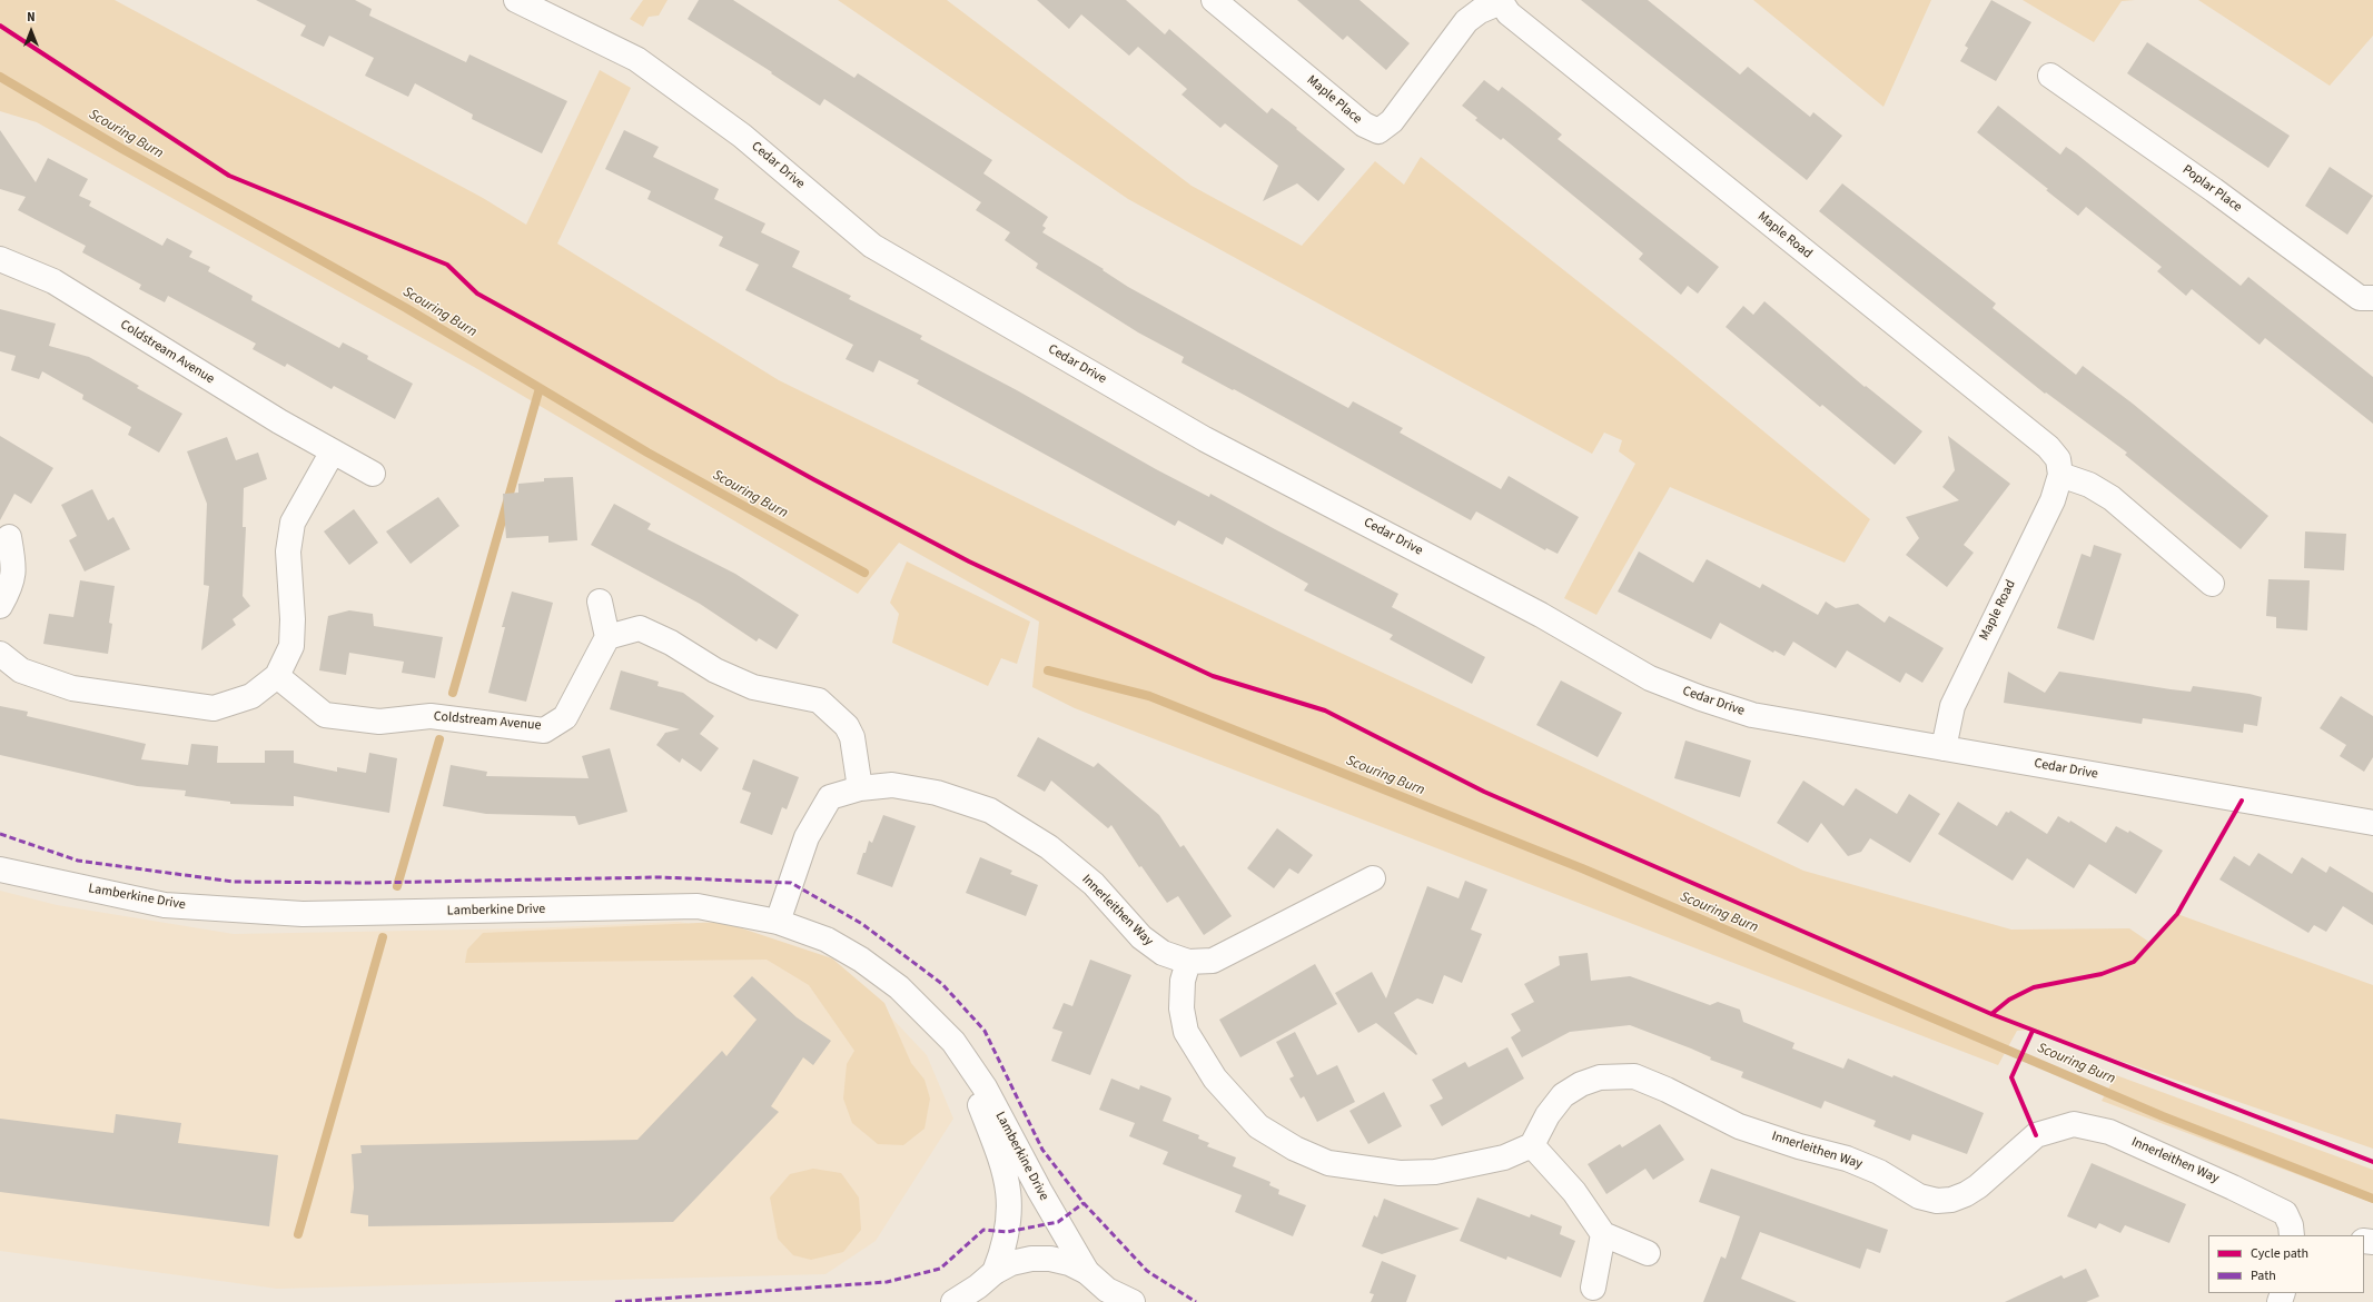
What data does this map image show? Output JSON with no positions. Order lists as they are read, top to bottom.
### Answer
{
  "streets": {
    "street": [
      "Maple Place",
      "Cedar Drive",
      "Poplar Place",
      "Maple Road",
      "Coldstream Avenue",
      "Lamberkine Drive",
      "Innerleithen Way"
    ]
  },
  "crossings": [
    ["Maple Place", "Maple Road"],
    ["Cedar Drive", "Maple Road"],
    ["Lamberkine Drive", "Innerleithen Way"]
  ],
  "water": ["Scouring Burn"],
  "legend": ["Cycle path", "Path"],
  "north": "top"
}
